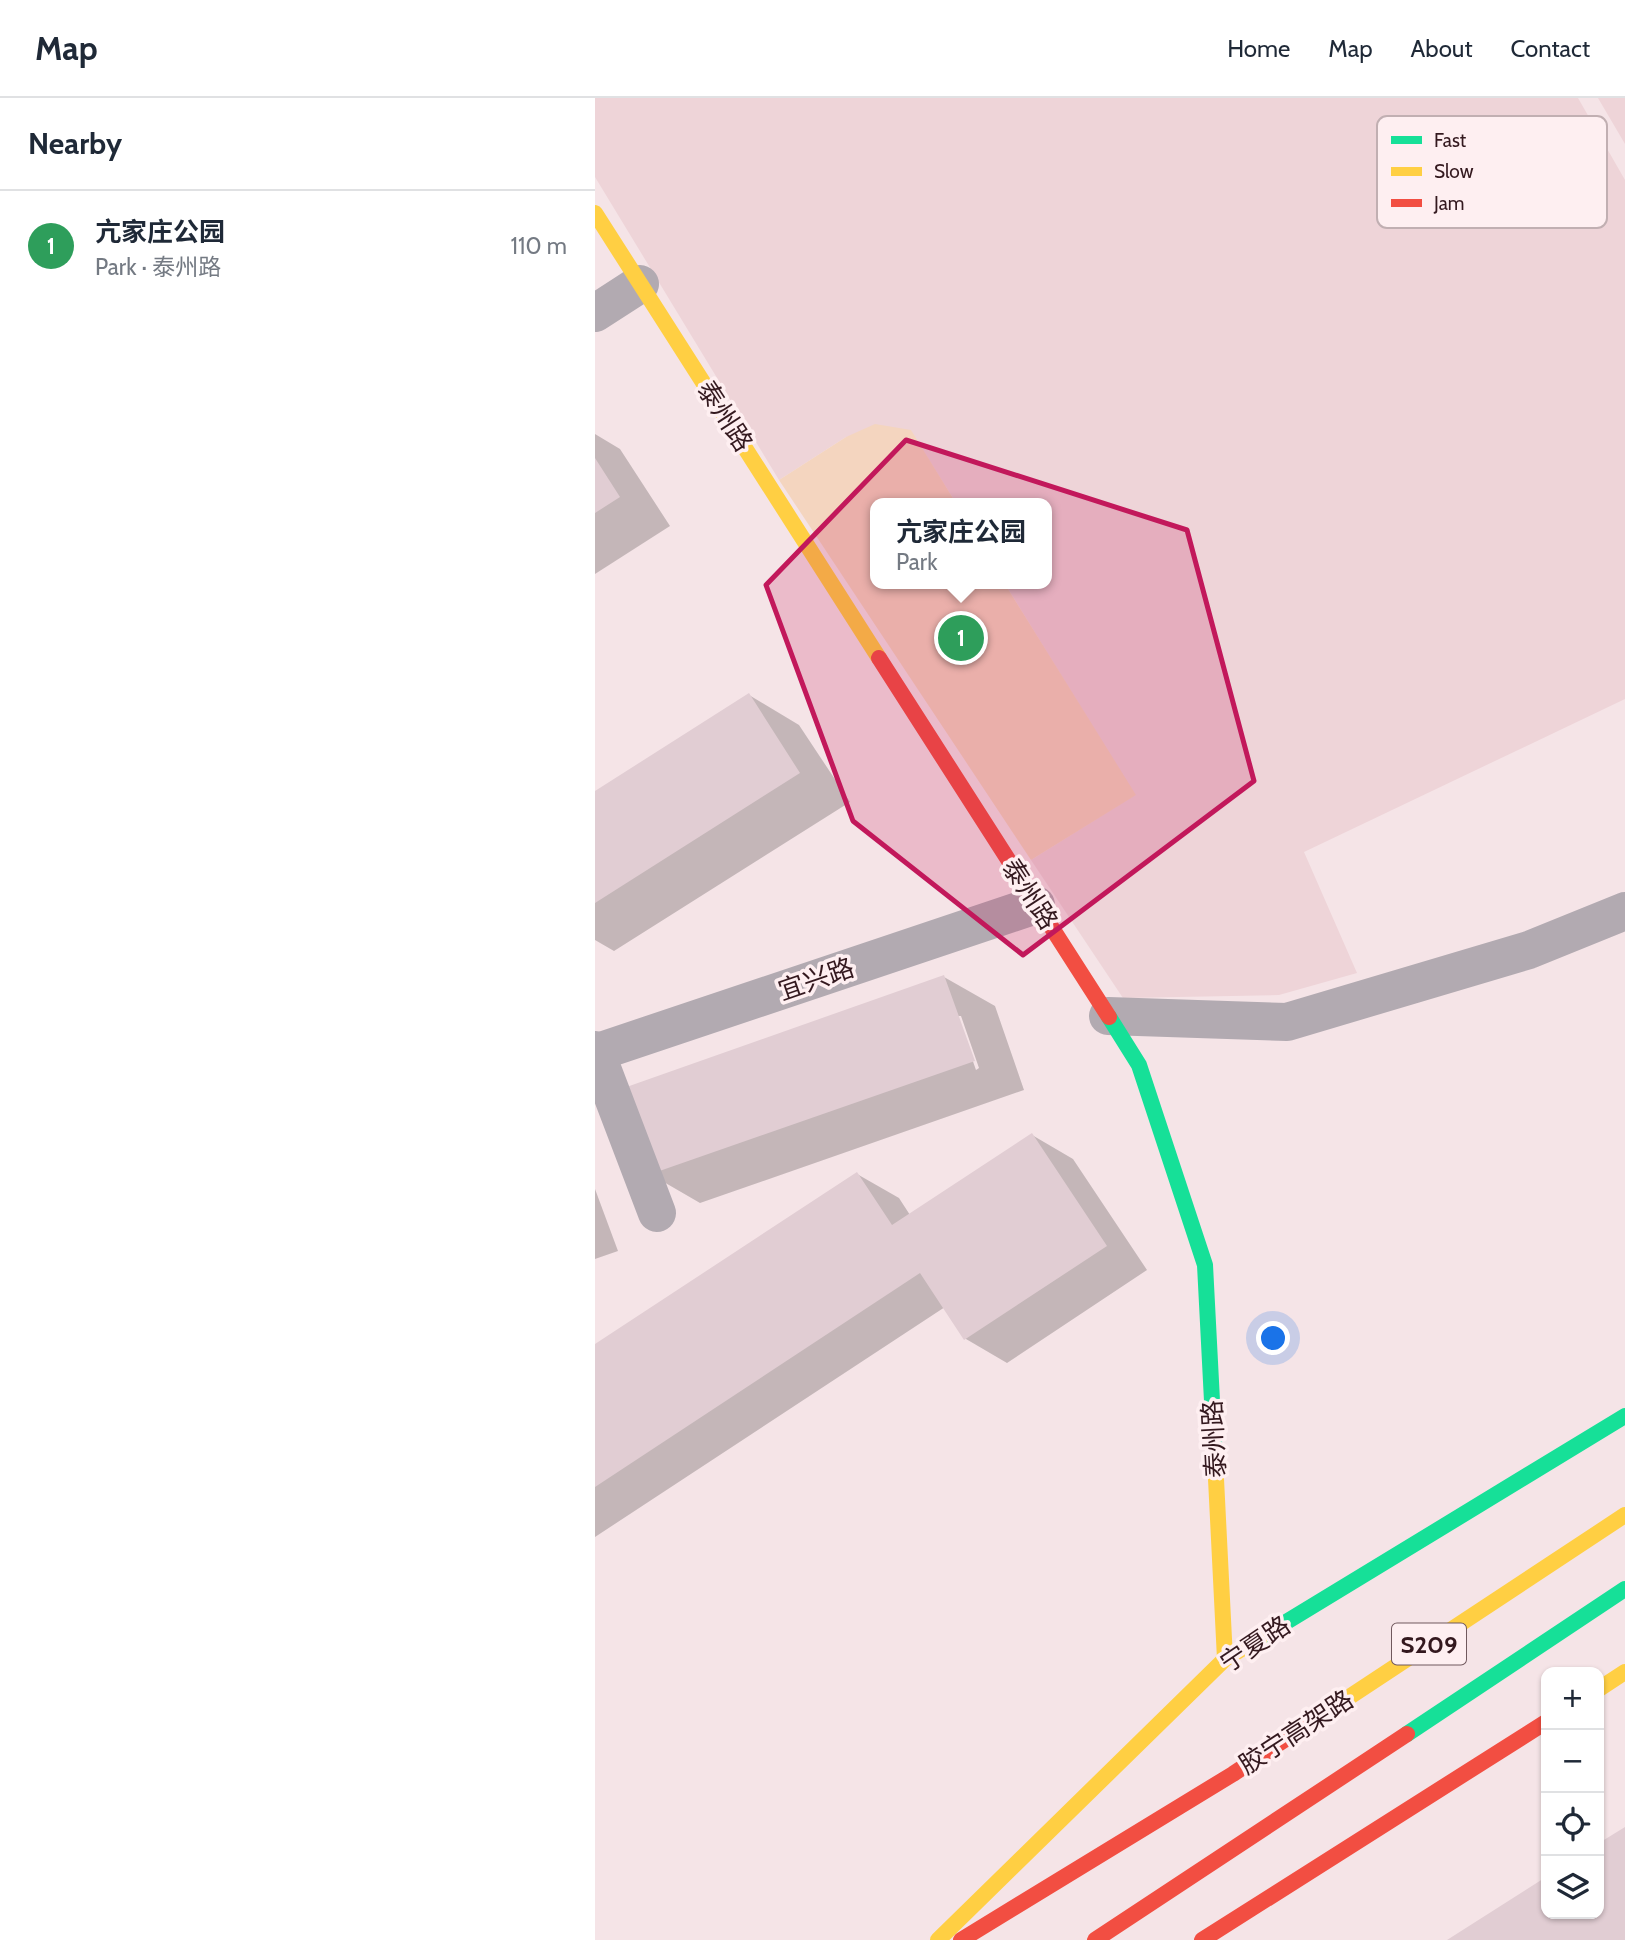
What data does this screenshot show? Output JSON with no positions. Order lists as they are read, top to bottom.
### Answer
{
  "streets": {
    "main road": [
      "泰州路",
      "宁夏路",
      "S209",
      "胶宁高架路"
    ],
    "street": ["宜兴路"]
  },
  "crossings": [
    ["泰州路", "宜兴路"],
    ["泰州路", "宁夏路"]
  ],
  "legend": ["Fast", "Slow", "Jam"],
  "page": {
    "header": "Map",
    "nav": [
      "Home",
      "Map",
      "About",
      "Contact"
    ],
    "heading": "Nearby",
    "list": [
      {
        "mark": "1",
        "name": "亢家庄公园",
        "note": "Park · 泰州路",
        "value": "110 m"
      }
    ],
    "popup": ["亢家庄公园", "Park"],
    "pins": "1",
    "map_buttons": ["+", "−"]
  }
}
